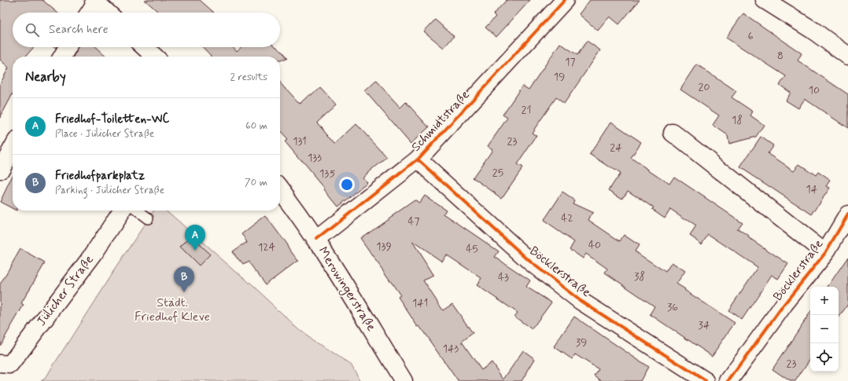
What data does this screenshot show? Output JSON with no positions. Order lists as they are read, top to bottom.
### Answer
{
  "streets": {
    "street": [
      "Schmidtstraße",
      "Böcklerstraße",
      "Merowingerstraße",
      "Jülicher Straße"
    ]
  },
  "crossings": [
    ["Schmidtstraße", "Böcklerstraße"],
    ["Schmidtstraße", "Merowingerstraße"]
  ],
  "parks": ["Städt. Friedhof Kleve"],
  "house_numbers": [
    "6",
    "8",
    "17",
    "19",
    "20",
    "10",
    "21",
    "18",
    "131",
    "23",
    "24",
    "133",
    "25",
    "135",
    "14",
    "42",
    "47",
    "40",
    "139",
    "124",
    "45",
    "38",
    "43",
    "141",
    "36",
    "34",
    "39",
    "143",
    "23"
  ],
  "page": {
    "search": "Search here",
    "heading": ["Nearby", "2 results"],
    "list": [
      {
        "mark": "A",
        "name": "Friedhof-Toiletten-WC",
        "note": "Place · Jülicher Straße",
        "value": "60 m"
      },
      {
        "mark": "B",
        "name": "Friedhofparkplatz",
        "note": "Parking · Jülicher Straße",
        "value": "70 m"
      }
    ],
    "pins": ["A", "B"],
    "map_buttons": ["+", "−"]
  }
}
